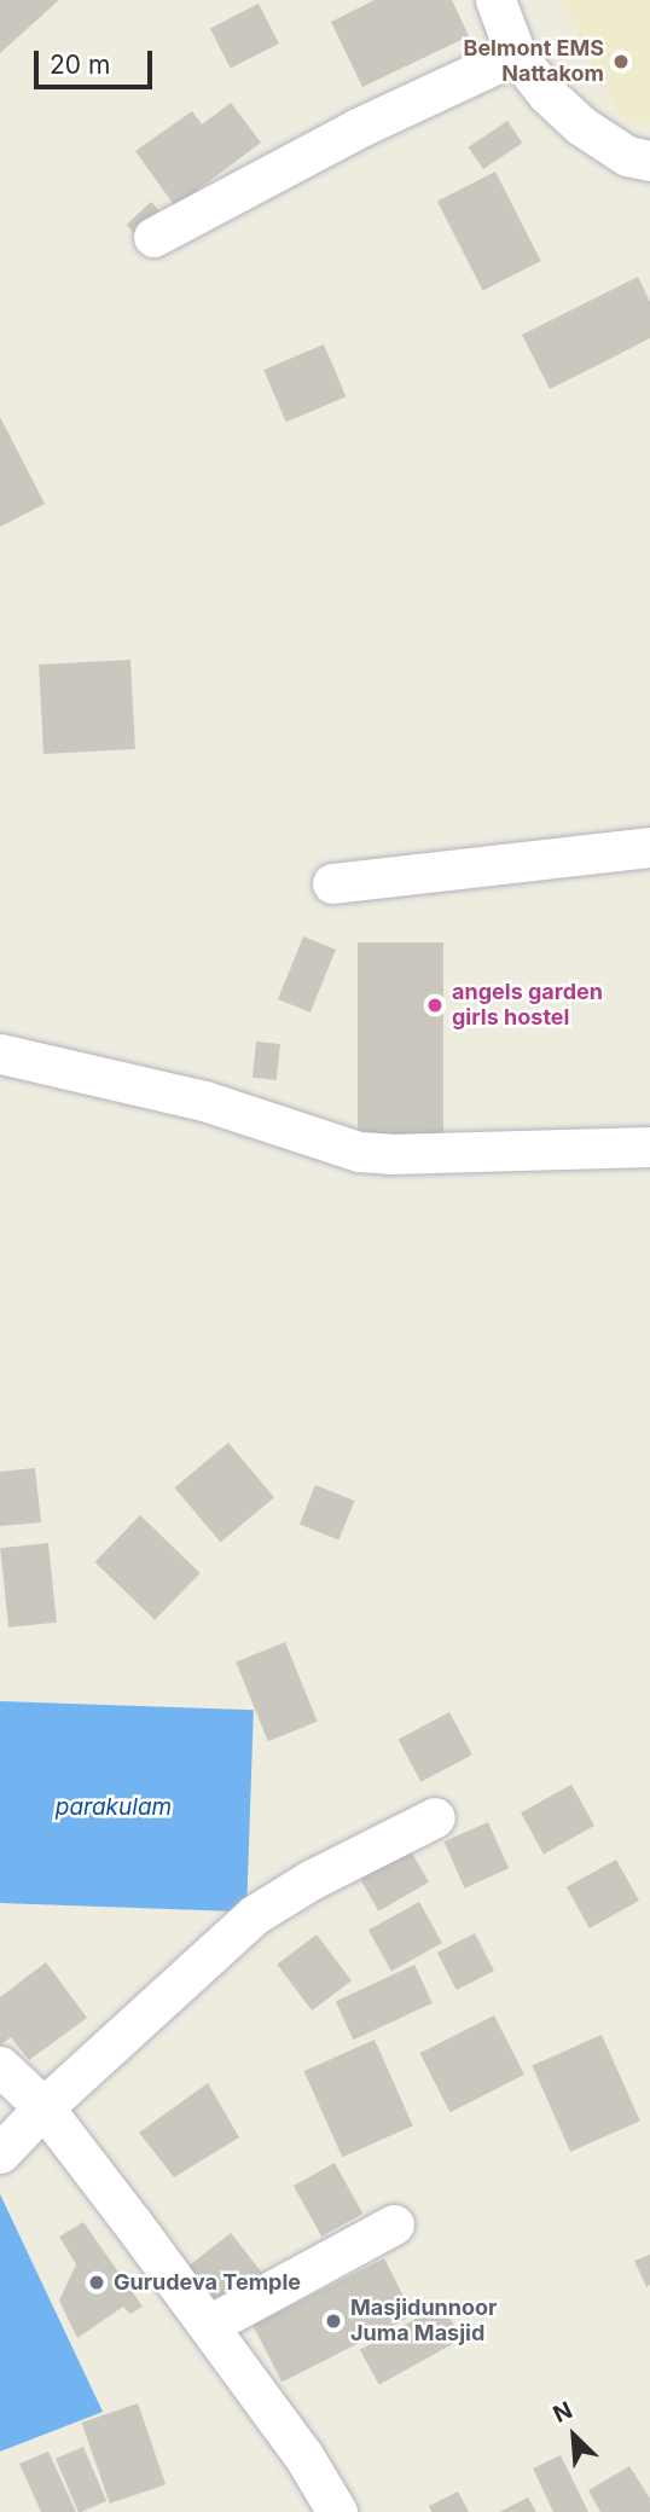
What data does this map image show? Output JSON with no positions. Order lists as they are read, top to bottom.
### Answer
{
  "water": ["parakulam"],
  "places": [
    "Belmont EMS Nattakom",
    "angels garden girls hostel",
    "Gurudeva Temple",
    "Masjidunnoor Juma Masjid"
  ],
  "scale_bar": "20 m",
  "north": "top left"
}
